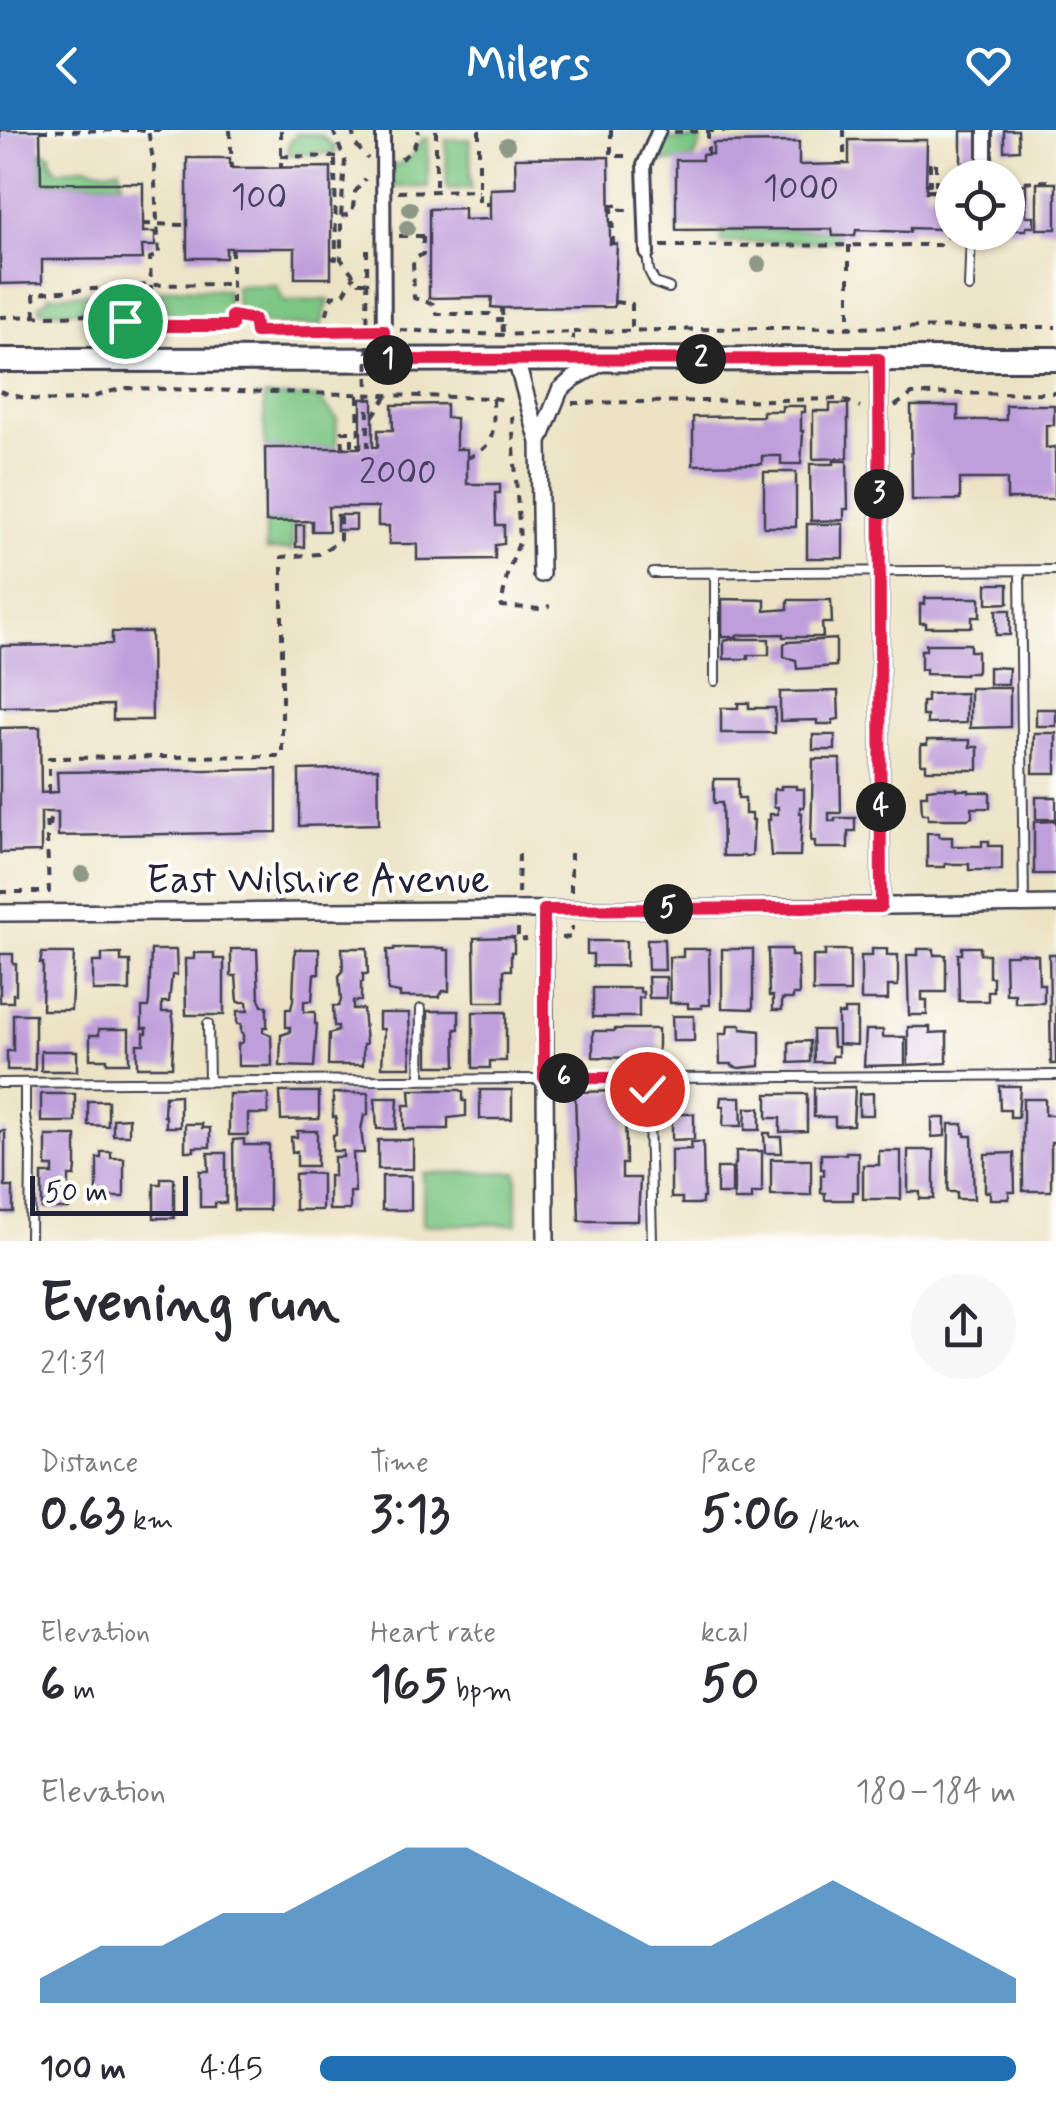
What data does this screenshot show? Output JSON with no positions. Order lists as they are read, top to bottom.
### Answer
{
  "streets": {
    "street": ["East Wilshire Avenue"]
  },
  "house_numbers": ["1000", "100", "2000"],
  "scale_bar": "50 m",
  "page": {
    "header": "Milers",
    "pins": [
      "2",
      "1",
      "3",
      "4",
      "5",
      "6"
    ],
    "scale": "50 m",
    "heading": ["Evening run", "21:31"],
    "stats": [
      ["Distance", "0.63 km"],
      ["Time", "3:13"],
      ["Pace", "5:06 /km"],
      ["Elevation", "6 m"],
      ["Heart rate", "165 bpm"],
      ["kcal", "50"]
    ],
    "chart": ["Elevation", "180–184 m"],
    "list": [
      {
        "name": "100 m",
        "note": "4:45"
      }
    ]
  }
}
